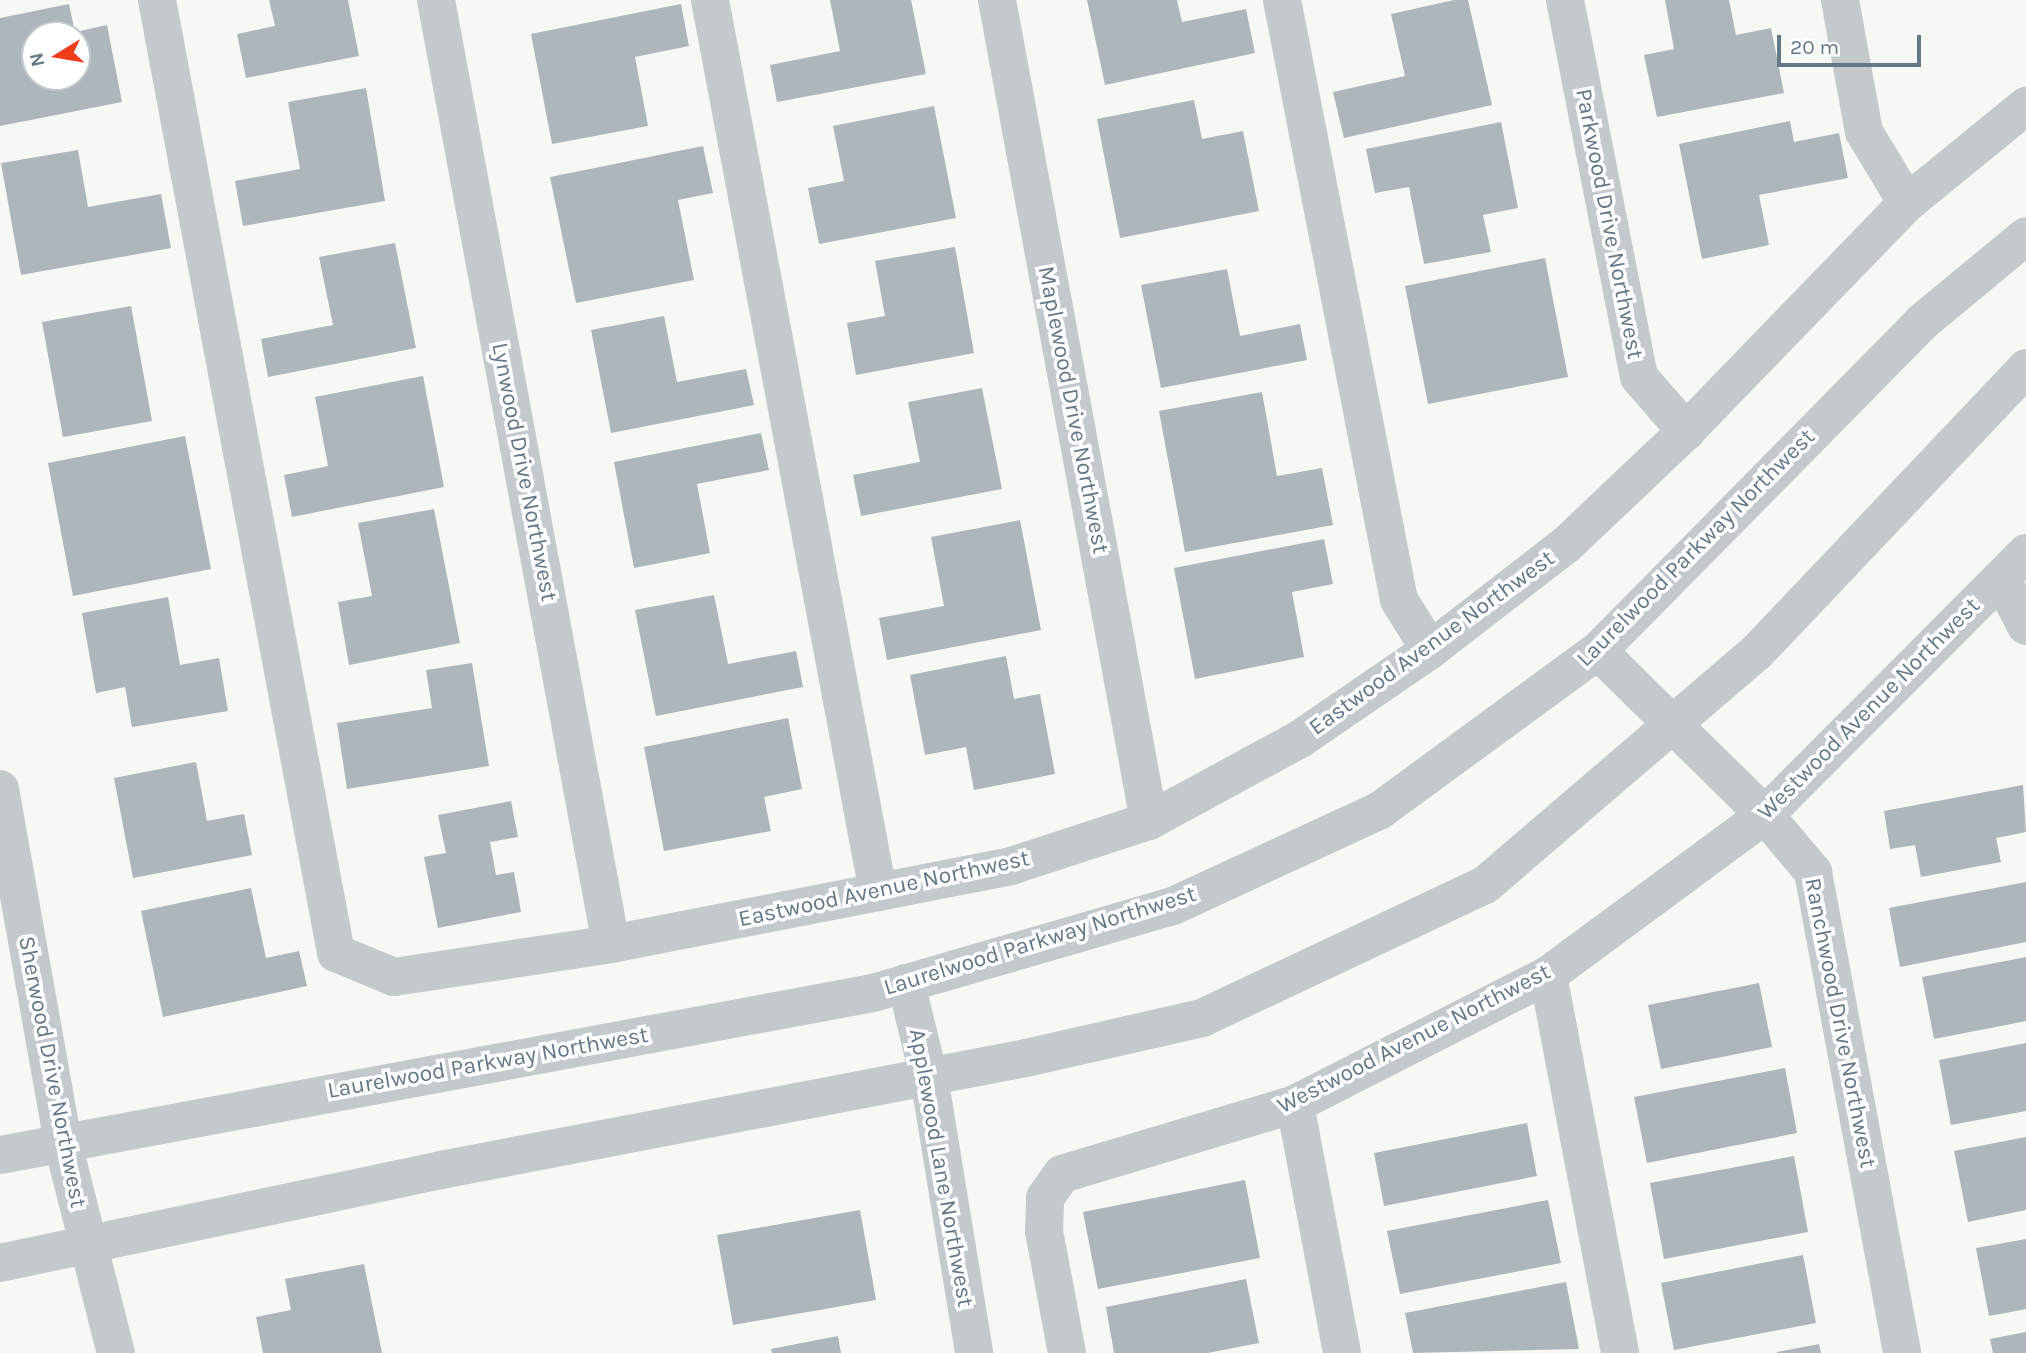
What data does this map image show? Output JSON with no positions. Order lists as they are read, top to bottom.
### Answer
{
  "streets": {
    "street": [
      "Parkwood Drive Northwest",
      "Maplewood Drive Northwest",
      "Lynwood Drive Northwest",
      "Laurelwood Parkway Northwest",
      "Eastwood Avenue Northwest",
      "Westwood Avenue Northwest",
      "Ranchwood Drive Northwest",
      "Sherwood Drive Northwest",
      "Applewood Lane Northwest"
    ]
  },
  "crossings": [
    ["Parkwood Drive Northwest", "Eastwood Avenue Northwest"],
    ["Maplewood Drive Northwest", "Eastwood Avenue Northwest"],
    ["Lynwood Drive Northwest", "Eastwood Avenue Northwest"],
    ["Laurelwood Parkway Northwest", "Ranchwood Drive Northwest"],
    ["Laurelwood Parkway Northwest", "Sherwood Drive Northwest"],
    ["Laurelwood Parkway Northwest", "Applewood Lane Northwest"],
    ["Westwood Avenue Northwest", "Ranchwood Drive Northwest"]
  ],
  "scale_bar": "20 m",
  "north": "left"
}
